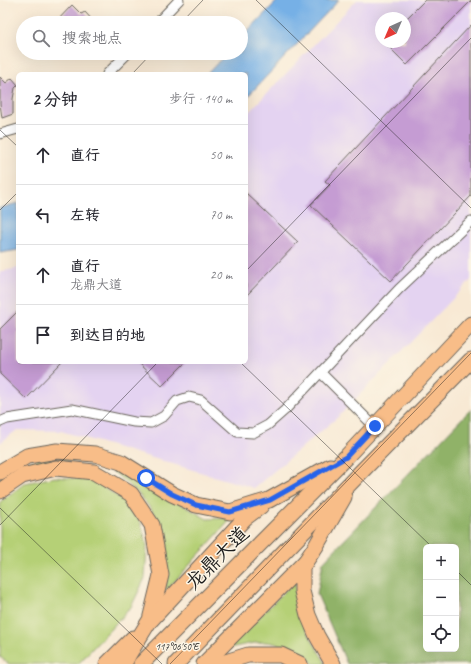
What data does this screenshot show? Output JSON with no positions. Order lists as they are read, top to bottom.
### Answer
{
  "streets": {
    "main road": ["龙鼎大道"]
  },
  "north": "bottom left",
  "page": {
    "search": "搜索地点",
    "heading": ["2 分钟", "步行 · 140 m"],
    "list": [
      ["直行", "50 m"],
      ["左转", "70 m"],
      ["直行", "龙鼎大道", "20 m"],
      "到达目的地"
    ],
    "map_buttons": ["+", "−"]
  },
  "coordinates": ["117°06'50\"E"]
}
